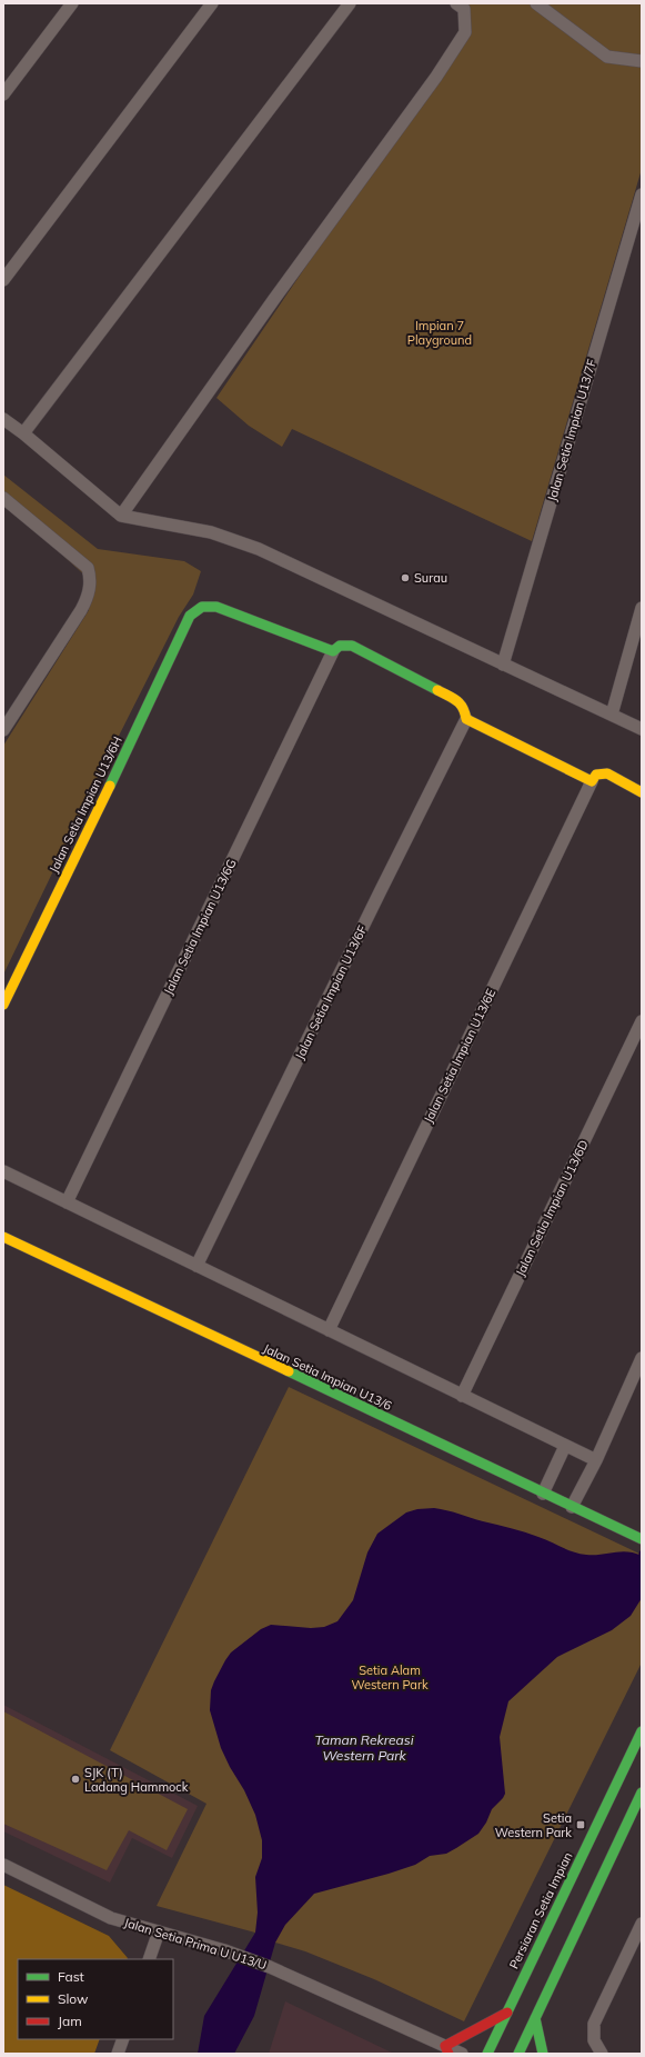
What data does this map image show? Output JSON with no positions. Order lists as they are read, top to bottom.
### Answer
{
  "streets": {
    "street": [
      "Jalan Setia Impian U13/7F",
      "Jalan Setia Impian U13/6H",
      "Jalan Setia Impian U13/6G",
      "Jalan Setia Impian U13/6F",
      "Jalan Setia Impian U13/6E",
      "Jalan Setia Impian U13/6D",
      "Jalan Setia Impian U13/6",
      "Persiaran Setia Impian",
      "Jalan Setia Prima U U13/U"
    ]
  },
  "crossings": [
    ["Jalan Setia Impian U13/6H", "Jalan Setia Impian U13/6G"]
  ],
  "water": ["Taman Rekreasi Western Park"],
  "parks": ["Impian 7 Playground", "Setia Alam Western Park"],
  "places": {
    "other": ["Surau", "SJK (T) Ladang Hammock"],
    "transit": ["Setia Western Park"]
  },
  "legend": ["Fast", "Slow", "Jam"]
}
